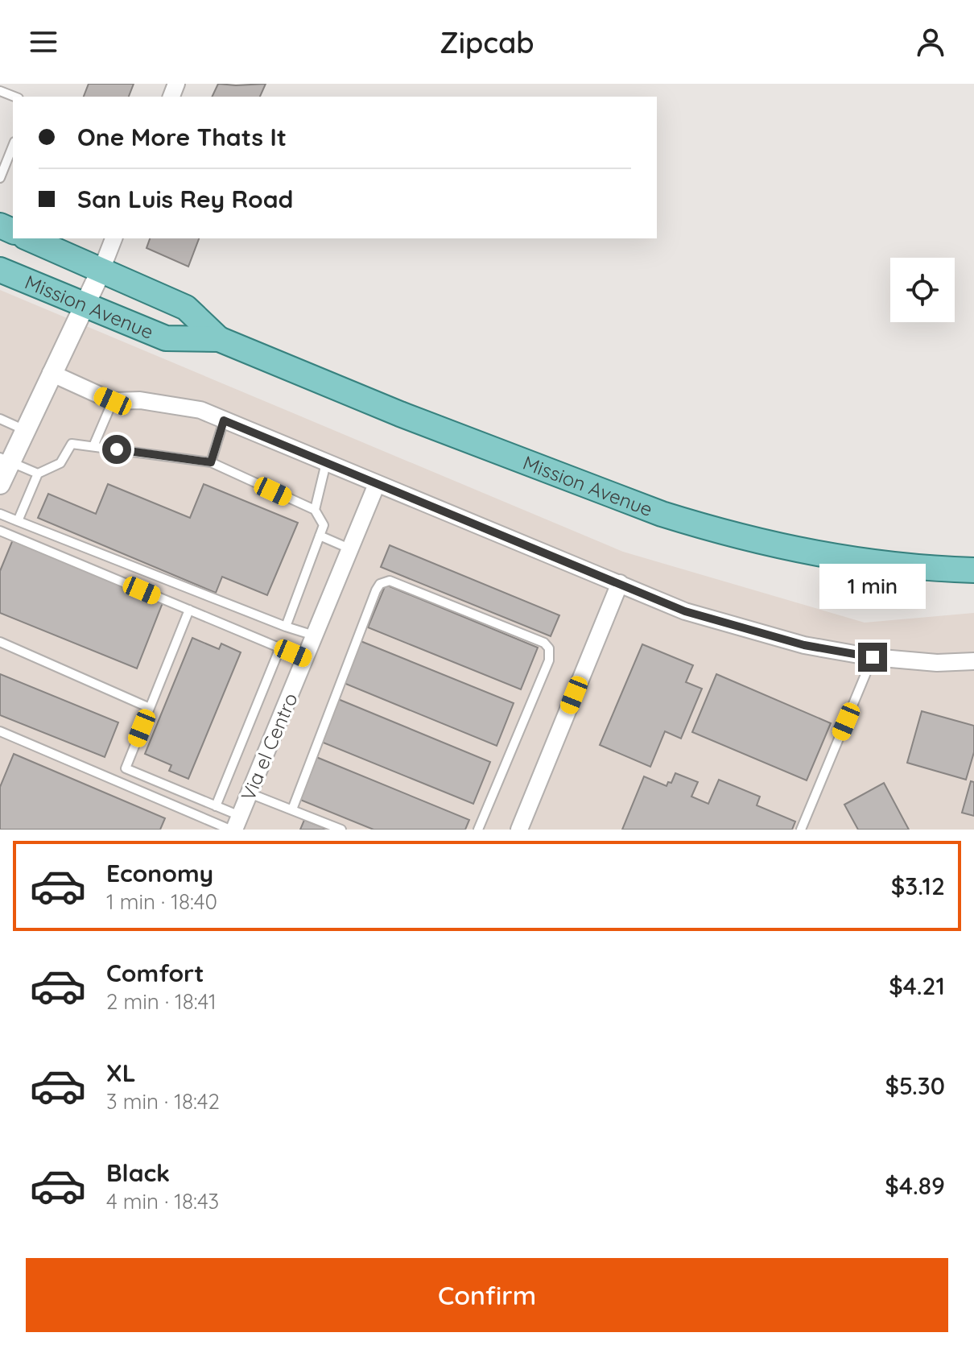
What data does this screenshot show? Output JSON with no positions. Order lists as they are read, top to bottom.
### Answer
{
  "streets": {
    "main road": ["Mission Avenue"],
    "street": ["Via el Centro"]
  },
  "page": {
    "header": "Zipcab",
    "banner": ["One More Thats It", "San Luis Rey Road"],
    "bubble": "1 min",
    "list": [
      {
        "name": "Economy",
        "note": "1 min · 18:40",
        "value": "$3.12"
      },
      {
        "name": "Comfort",
        "note": "2 min · 18:41",
        "value": "$4.21"
      },
      {
        "name": "XL",
        "note": "3 min · 18:42",
        "value": "$5.30"
      },
      {
        "name": "Black",
        "note": "4 min · 18:43",
        "value": "$4.89"
      }
    ],
    "buttons": "Confirm"
  }
}
